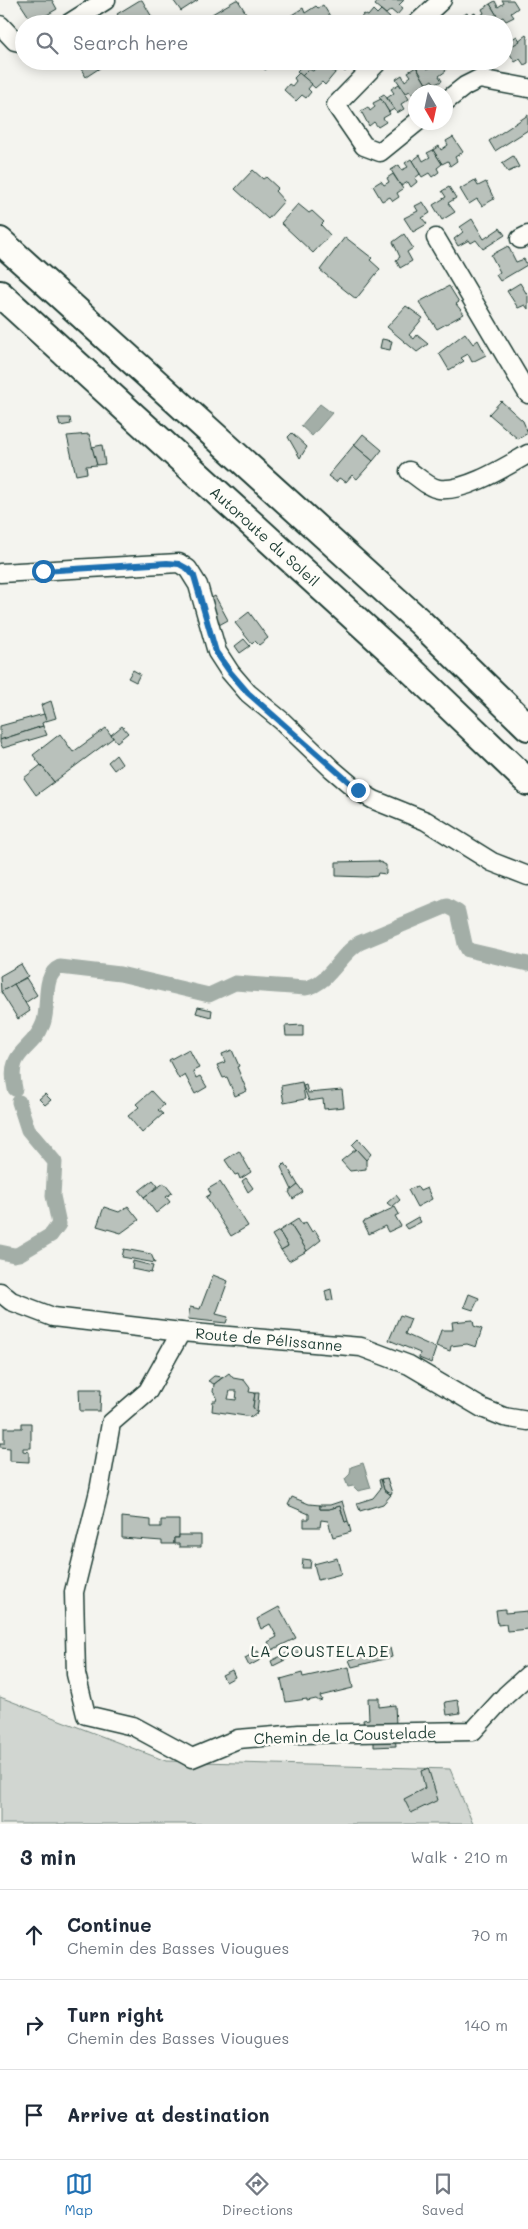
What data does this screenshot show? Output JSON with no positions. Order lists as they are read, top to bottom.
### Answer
{
  "streets": {
    "highway": ["Autoroute du Soleil"],
    "street": ["Route de Pélissanne", "Chemin de la Coustelade"]
  },
  "crossings": [
    ["Route de Pélissanne", "Chemin de la Coustelade"]
  ],
  "districts": ["LA COUSTELADE"],
  "north": "bottom",
  "page": {
    "search": "Search here",
    "heading": ["3 min", "Walk · 210 m"],
    "list": [
      ["Continue", "Chemin des Basses Viougues", "70 m"],
      ["Turn right", "Chemin des Basses Viougues", "140 m"],
      "Arrive at destination"
    ],
    "nav": ["Map", "Directions", "Saved"]
  }
}
